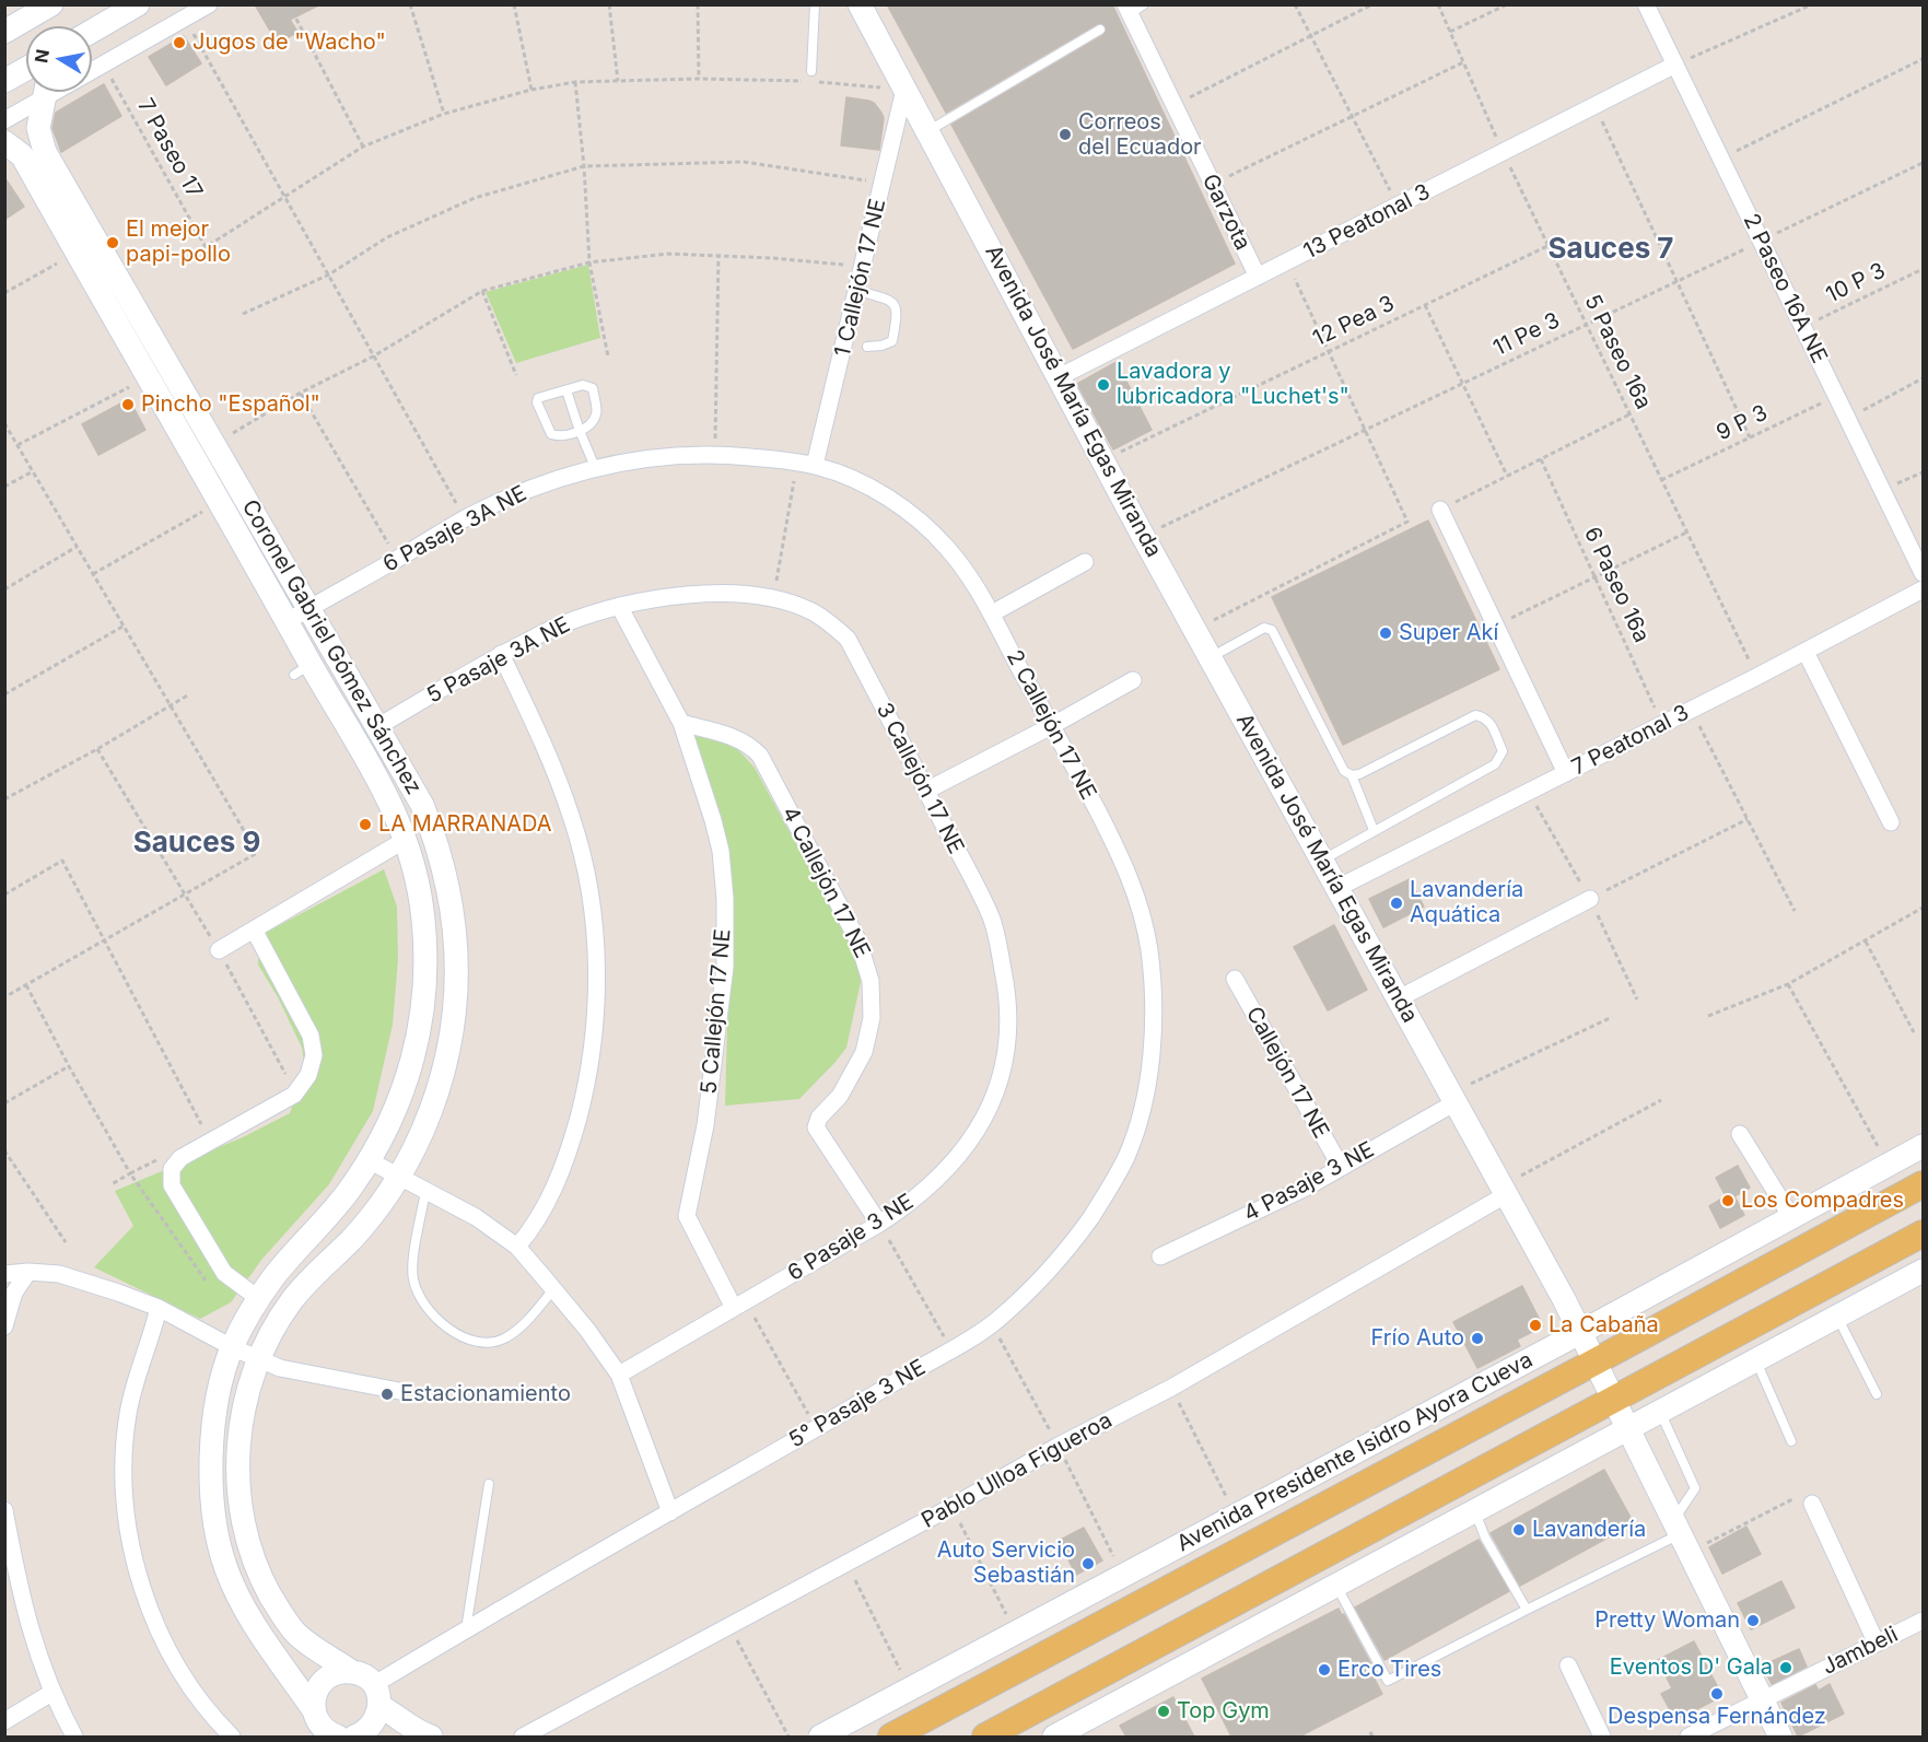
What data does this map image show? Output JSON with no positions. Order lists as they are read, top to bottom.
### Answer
{
  "streets": {
    "main road": ["Avenida Presidente Isidro Ayora Cueva"],
    "street": [
      "Garzota",
      "13 Peatonal 3",
      "1 Callejón 17 NE",
      "2 Paseo 16A NE",
      "Avenida José María Egas Miranda",
      "6 Pasaje 3A NE",
      "Coronel Gabriel Gómez Sánchez",
      "5 Pasaje 3A NE",
      "2 Callejón 17 NE",
      "7 Peatonal 3",
      "3 Callejón 17 NE",
      "4 Callejón 17 NE",
      "5 Callejón 17 NE",
      "Callejón 17 NE",
      "4 Pasaje 3 NE",
      "6 Pasaje 3 NE",
      "5° Pasaje 3 NE",
      "Pablo Ulloa Figueroa",
      "Jambeli"
    ],
    "path": [
      "7 Paseo 17",
      "10 P 3",
      "12 Pea 3",
      "11 Pe 3",
      "5 Paseo 16a",
      "9 P 3",
      "6 Paseo 16a"
    ]
  },
  "crossings": [
    ["Garzota", "13 Peatonal 3"],
    ["13 Peatonal 3", "2 Paseo 16A NE"],
    ["13 Peatonal 3", "5 Paseo 16a"],
    ["13 Peatonal 3", "Avenida José María Egas Miranda"],
    ["1 Callejón 17 NE", "Avenida José María Egas Miranda"],
    ["1 Callejón 17 NE", "6 Pasaje 3A NE"],
    ["10 P 3", "2 Paseo 16A NE"],
    ["2 Paseo 16A NE", "11 Pe 3"],
    ["2 Paseo 16A NE", "9 P 3"],
    ["12 Pea 3", "5 Paseo 16a"],
    ["12 Pea 3", "Avenida José María Egas Miranda"],
    ["11 Pe 3", "5 Paseo 16a"],
    ["11 Pe 3", "Avenida José María Egas Miranda"],
    ["5 Paseo 16a", "9 P 3"],
    ["5 Paseo 16a", "7 Peatonal 3"],
    ["Avenida José María Egas Miranda", "7 Peatonal 3"],
    ["Avenida José María Egas Miranda", "4 Pasaje 3 NE"],
    ["Avenida José María Egas Miranda", "Avenida Presidente Isidro Ayora Cueva"],
    ["Avenida José María Egas Miranda", "Pablo Ulloa Figueroa"],
    ["Avenida José María Egas Miranda", "Jambeli"],
    ["6 Pasaje 3A NE", "Coronel Gabriel Gómez Sánchez"],
    ["6 Pasaje 3A NE", "2 Callejón 17 NE"],
    ["6 Paseo 16a", "7 Peatonal 3"],
    ["Coronel Gabriel Gómez Sánchez", "5 Pasaje 3A NE"],
    ["Coronel Gabriel Gómez Sánchez", "5° Pasaje 3 NE"],
    ["5 Pasaje 3A NE", "3 Callejón 17 NE"],
    ["5 Pasaje 3A NE", "5 Callejón 17 NE"],
    ["2 Callejón 17 NE", "5° Pasaje 3 NE"],
    ["3 Callejón 17 NE", "6 Pasaje 3 NE"],
    ["4 Callejón 17 NE", "5 Callejón 17 NE"],
    ["4 Callejón 17 NE", "6 Pasaje 3 NE"],
    ["5 Callejón 17 NE", "6 Pasaje 3 NE"],
    ["Callejón 17 NE", "4 Pasaje 3 NE"]
  ],
  "districts": ["Sauces 7", "Sauces 9"],
  "places": [
    "Jugos de \"Wacho\"",
    "Correos del Ecuador",
    "El mejor papi-pollo",
    "Lavadora y lubricadora \"Luchet's\"",
    "Pincho \"Español\"",
    "Super Akí",
    "LA MARRANADA",
    "Lavandería Aquática",
    "Los Compadres",
    "La Cabaña",
    "Frío Auto",
    "Estacionamiento",
    "Lavandería",
    "Auto Servicio Sebastián",
    "Pretty Woman",
    "Eventos D' Gala",
    "Erco Tires",
    "Despensa Fernández",
    "Top Gym"
  ],
  "north": "left"
}
